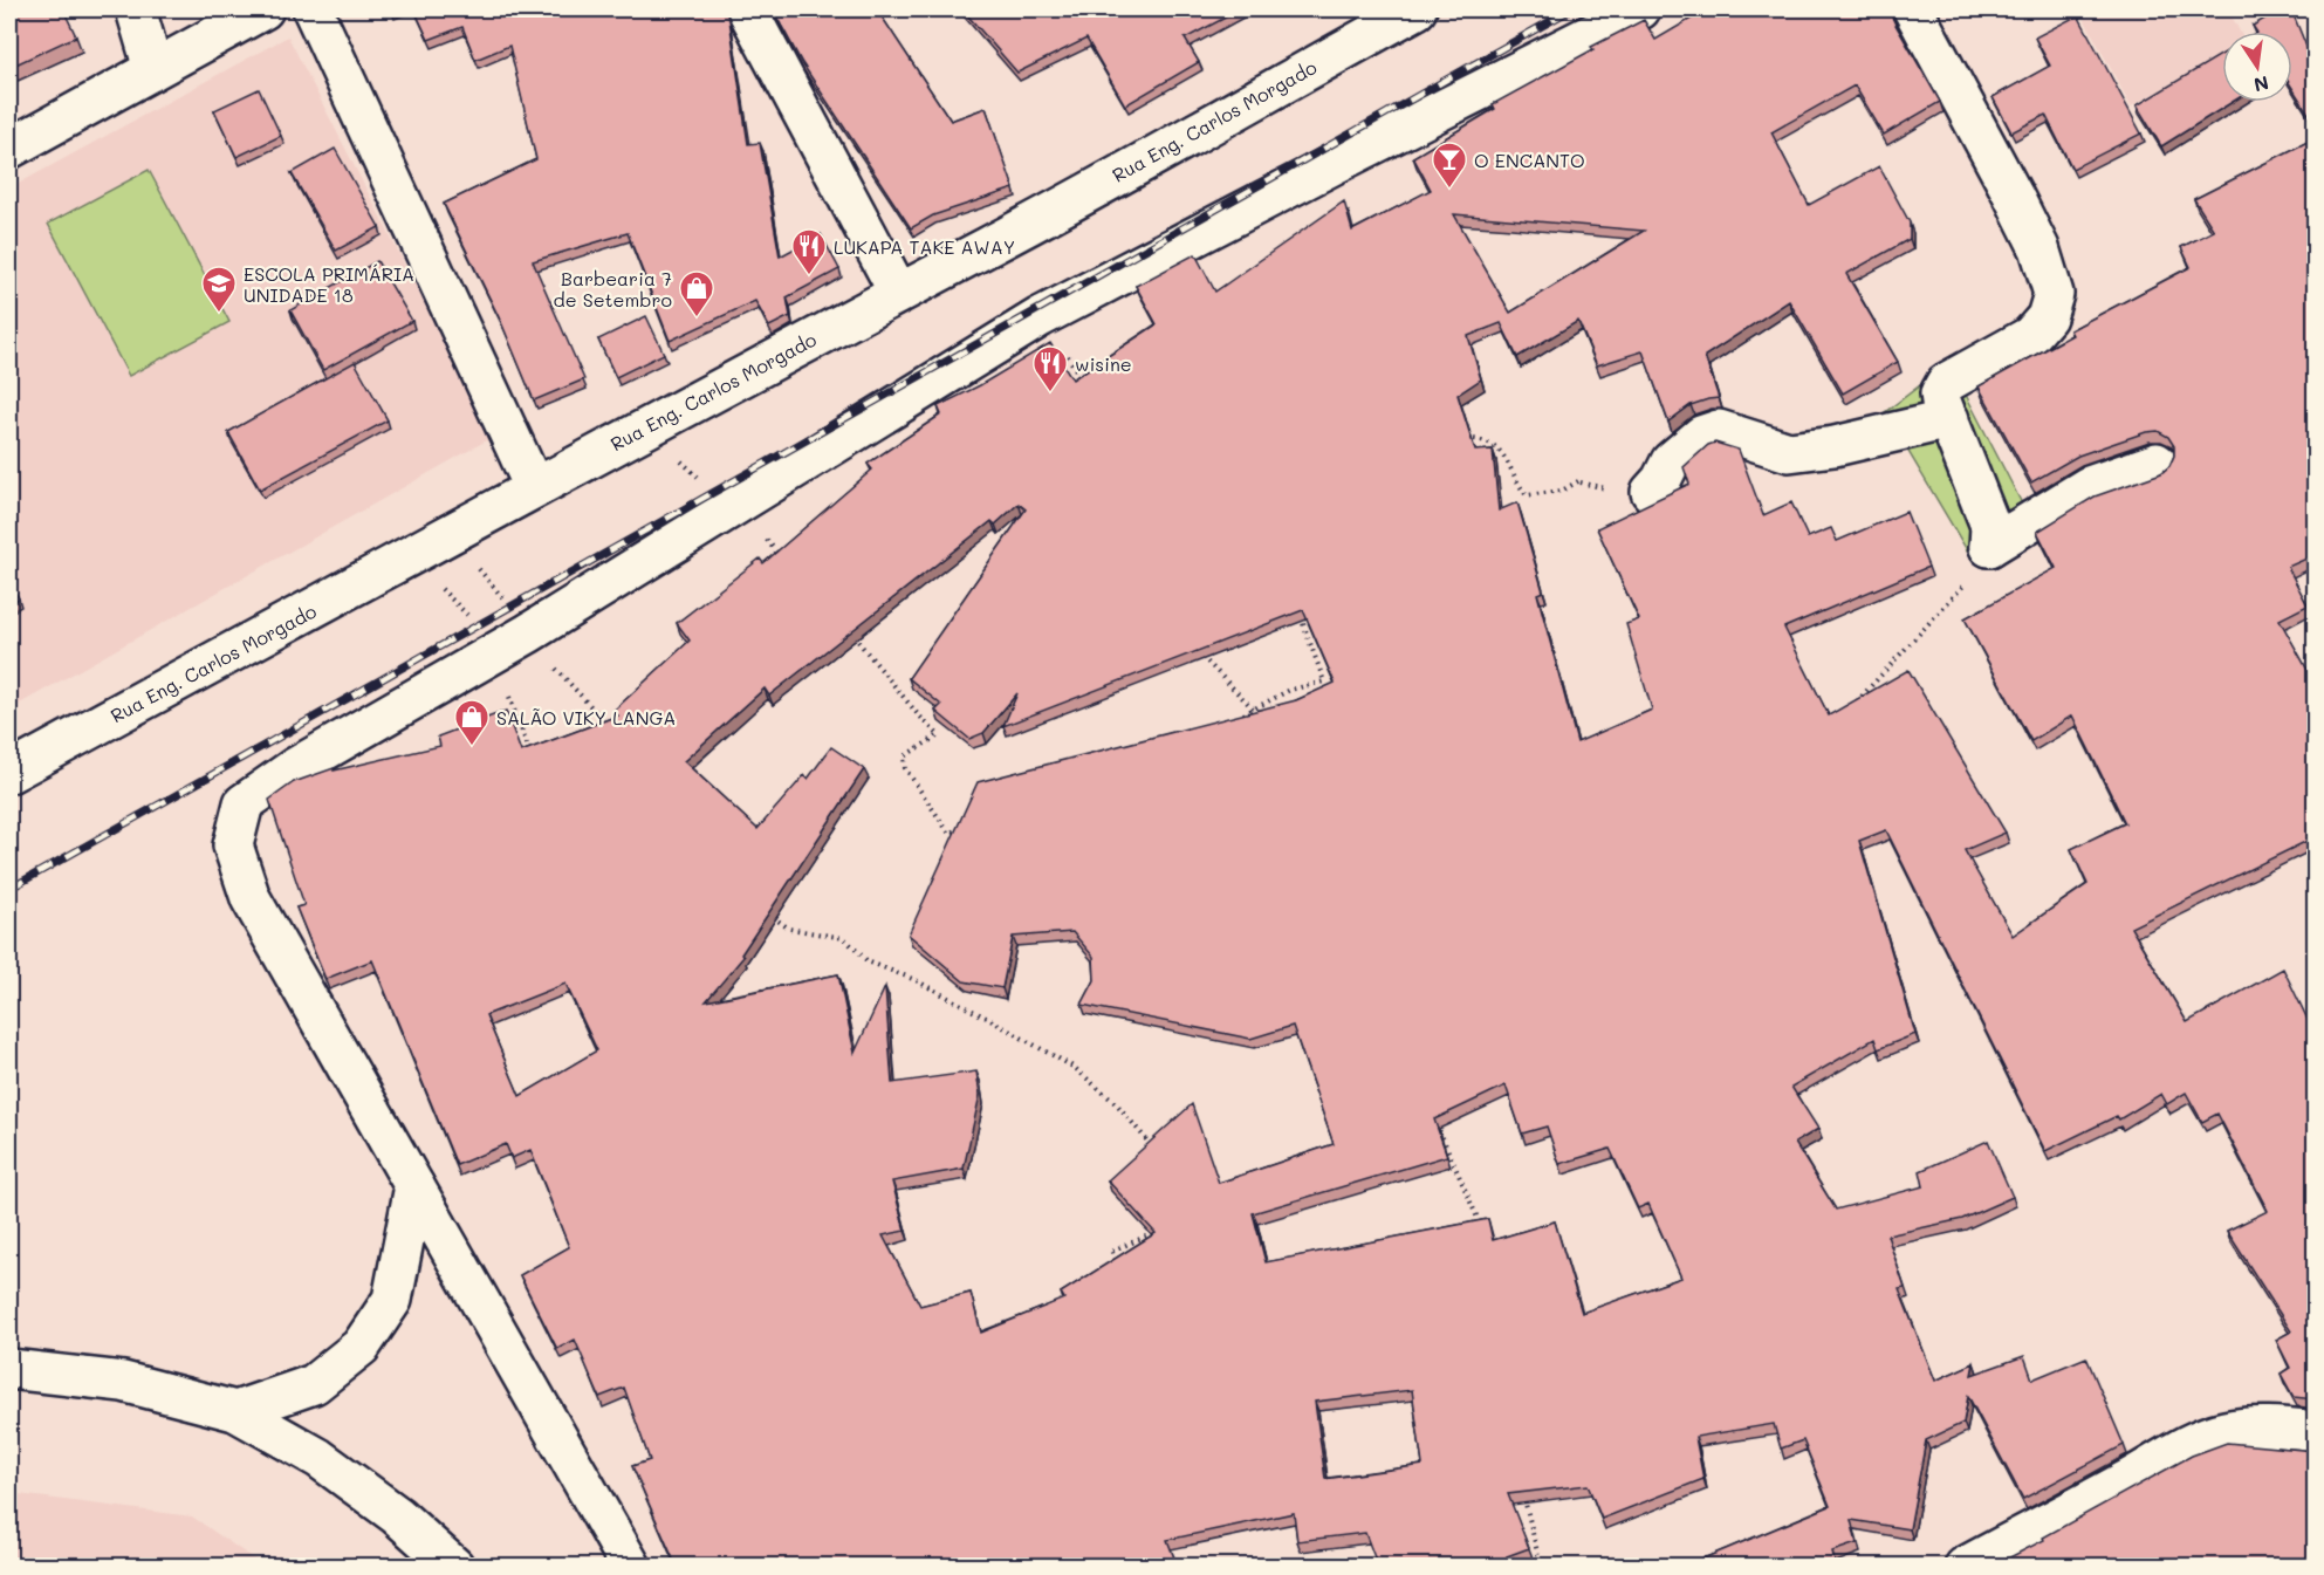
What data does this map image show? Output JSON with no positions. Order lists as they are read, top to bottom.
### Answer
{
  "streets": {
    "street": ["Rua Eng. Carlos Morgado"]
  },
  "places": {
    "bar": ["O ENCANTO"],
    "restaurant": ["LUKAPA TAKE AWAY", "wisine"],
    "school or university": ["ESCOLA PRIMÁRIA UNIDADE 18"],
    "shop": ["Barbearia 7 de Setembro", "SALÃO VIKY LANGA"]
  },
  "north": "bottom"
}
